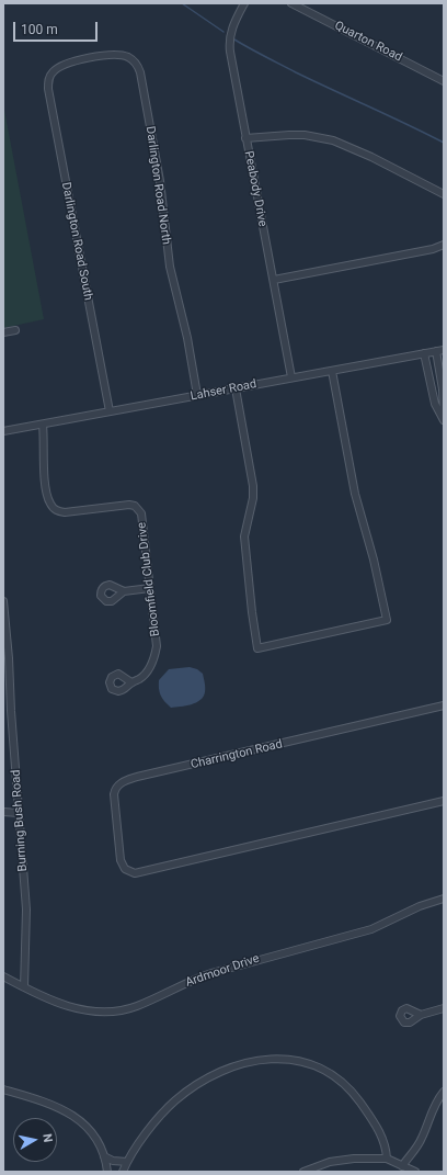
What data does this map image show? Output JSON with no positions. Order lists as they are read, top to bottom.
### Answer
{
  "streets": {
    "street": [
      "Quarton Road",
      "Darlington Road North",
      "Peabody Drive",
      "Darlington Road South",
      "Lahser Road",
      "Bloomfield Club Drive",
      "Charrington Road",
      "Burning Bush Road",
      "Ardmoor Drive"
    ]
  },
  "crossings": [
    ["Darlington Road North", "Darlington Road South"],
    ["Darlington Road North", "Lahser Road"],
    ["Peabody Drive", "Lahser Road"],
    ["Darlington Road South", "Lahser Road"],
    ["Lahser Road", "Bloomfield Club Drive"],
    ["Burning Bush Road", "Ardmoor Drive"]
  ],
  "scale_bar": "100 m",
  "north": "right"
}
